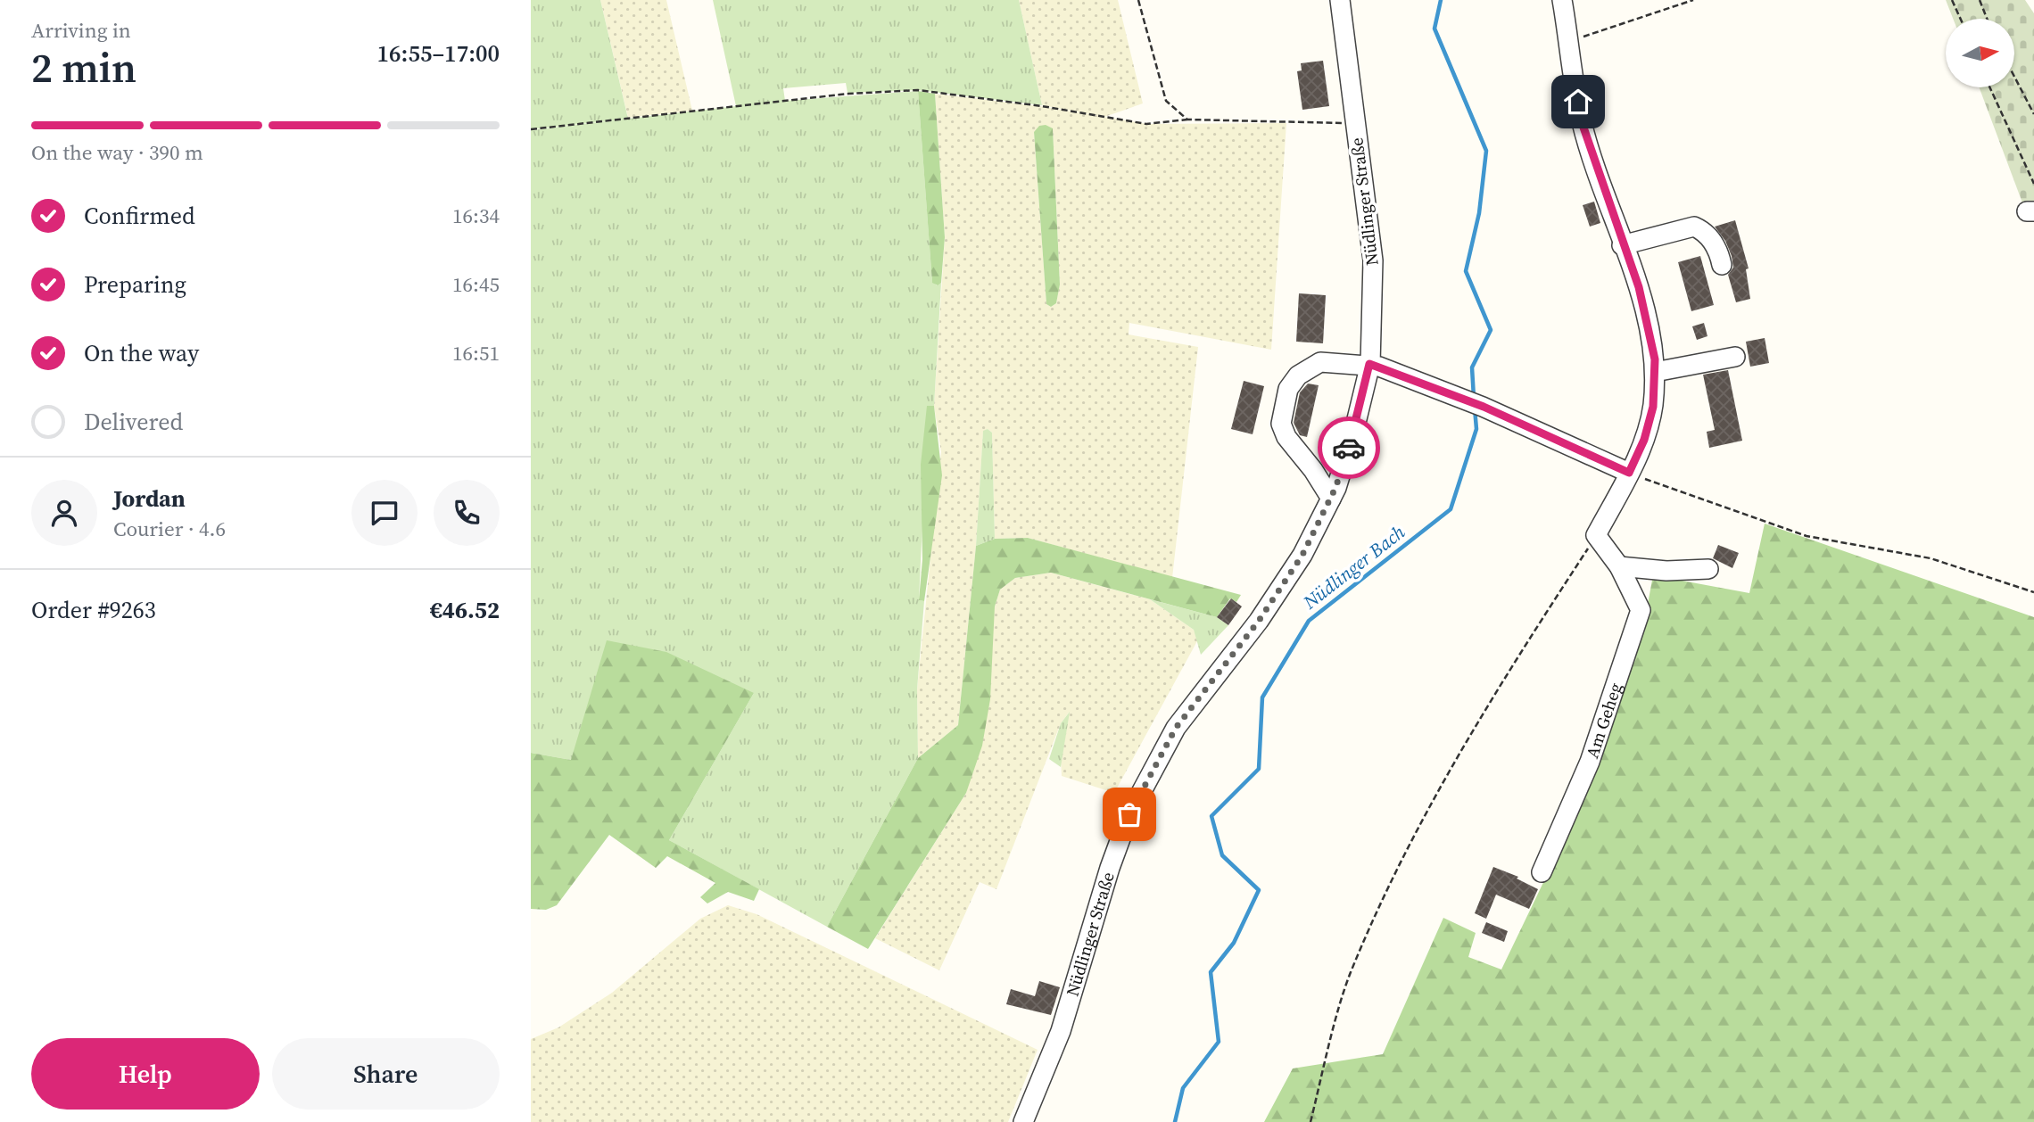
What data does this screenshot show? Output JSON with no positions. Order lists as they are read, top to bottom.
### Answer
{
  "streets": {
    "street": ["Nüdlinger Straße", "Am Geheg"]
  },
  "water": ["Nüdlinger Bach"],
  "north": "right",
  "page": {
    "heading": ["2 min", "Arriving in", "16:55–17:00"],
    "panel": [
      "Jordan",
      "Courier · 4.6",
      "Order #9263",
      "€46.52"
    ],
    "bar": "On the way · 390 m",
    "list": [
      ["Confirmed", "16:34"],
      ["Preparing", "16:45"],
      ["On the way", "16:51"],
      "Delivered"
    ],
    "buttons": ["Help", "Share"]
  }
}
